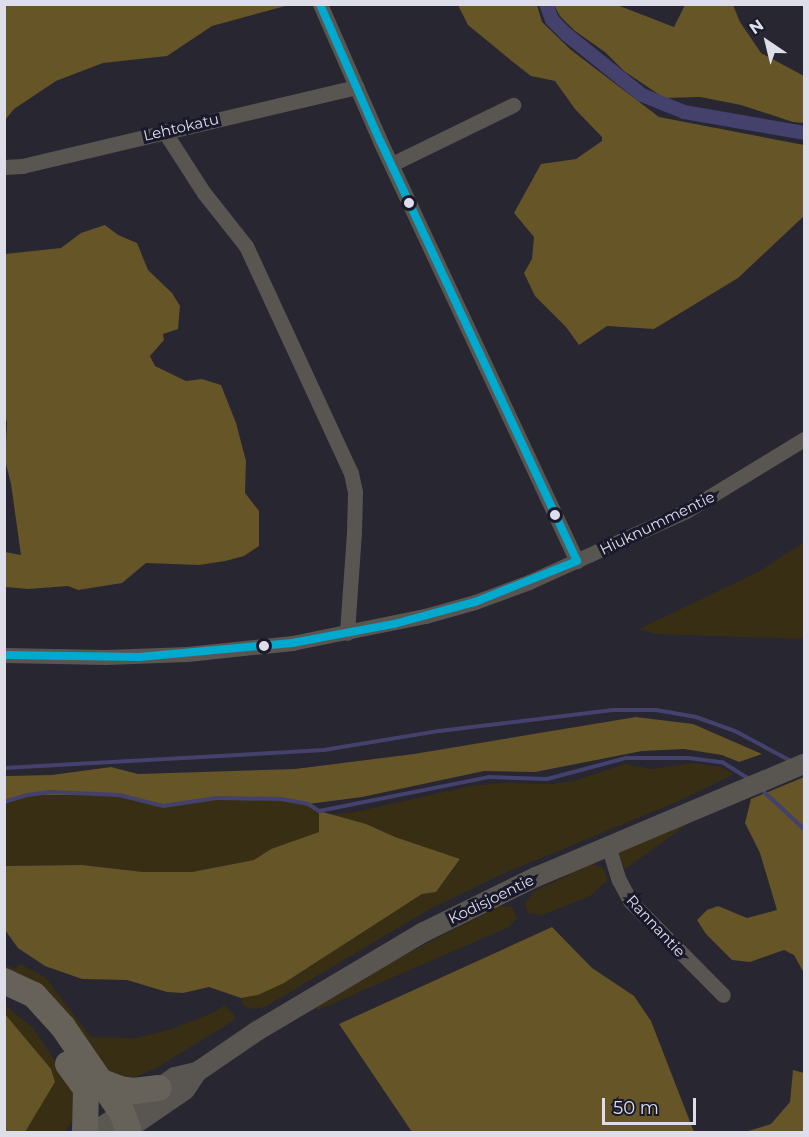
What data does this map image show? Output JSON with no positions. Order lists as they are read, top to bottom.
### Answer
{
  "streets": {
    "street": [
      "Lehtokatu",
      "Hiuknummentie",
      "Kodisjoentie",
      "Rannantie"
    ]
  },
  "crossings": [
    ["Kodisjoentie", "Rannantie"]
  ],
  "scale_bar": "50 m",
  "north": "top left"
}
